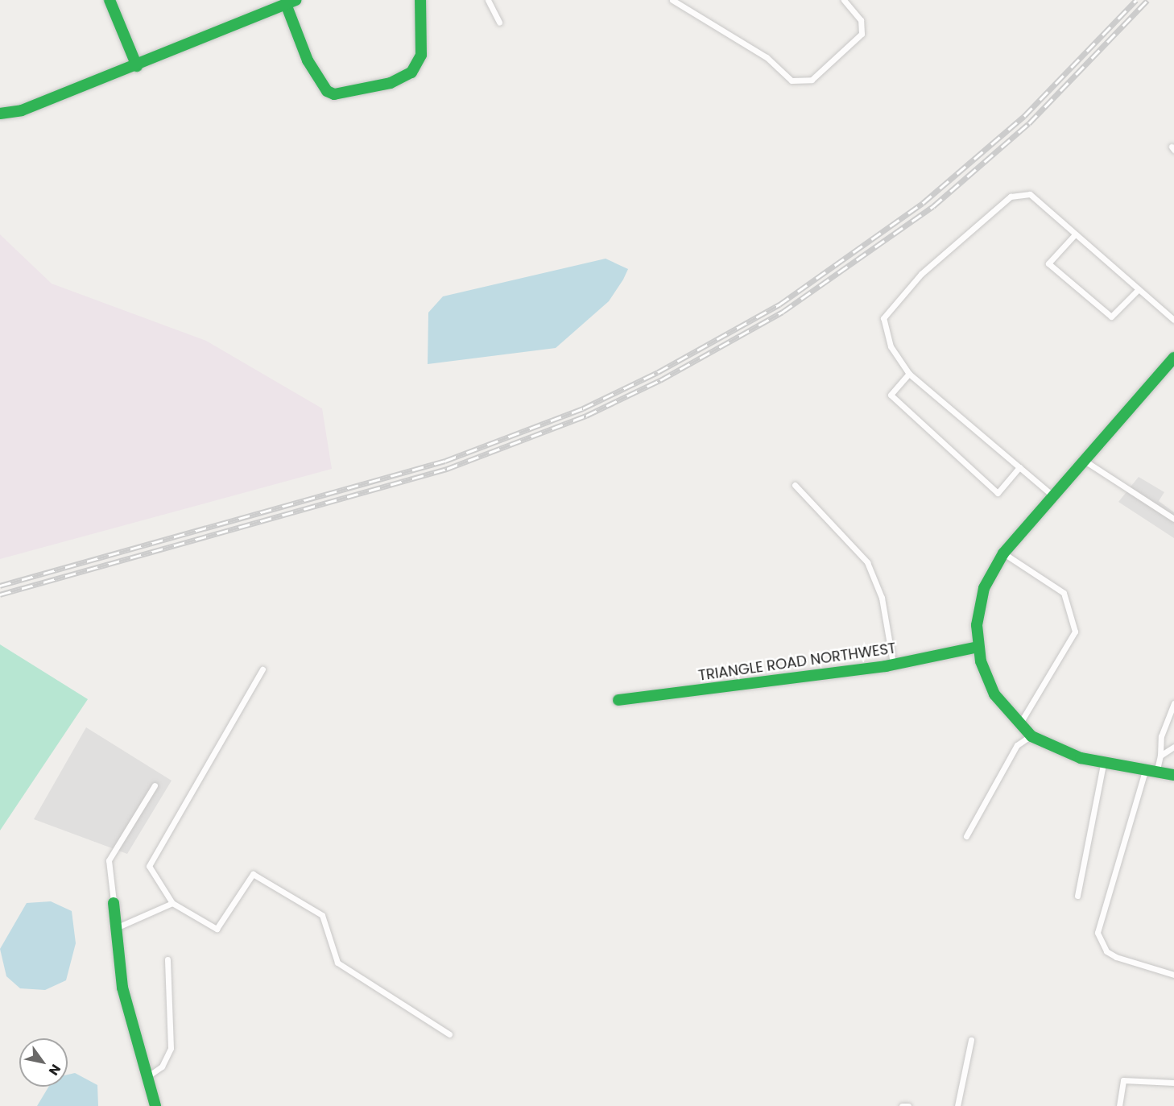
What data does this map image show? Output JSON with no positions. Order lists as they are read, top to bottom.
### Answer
{
  "streets": {
    "street": ["TRIANGLE ROAD NORTHWEST"]
  },
  "north": "bottom right"
}
